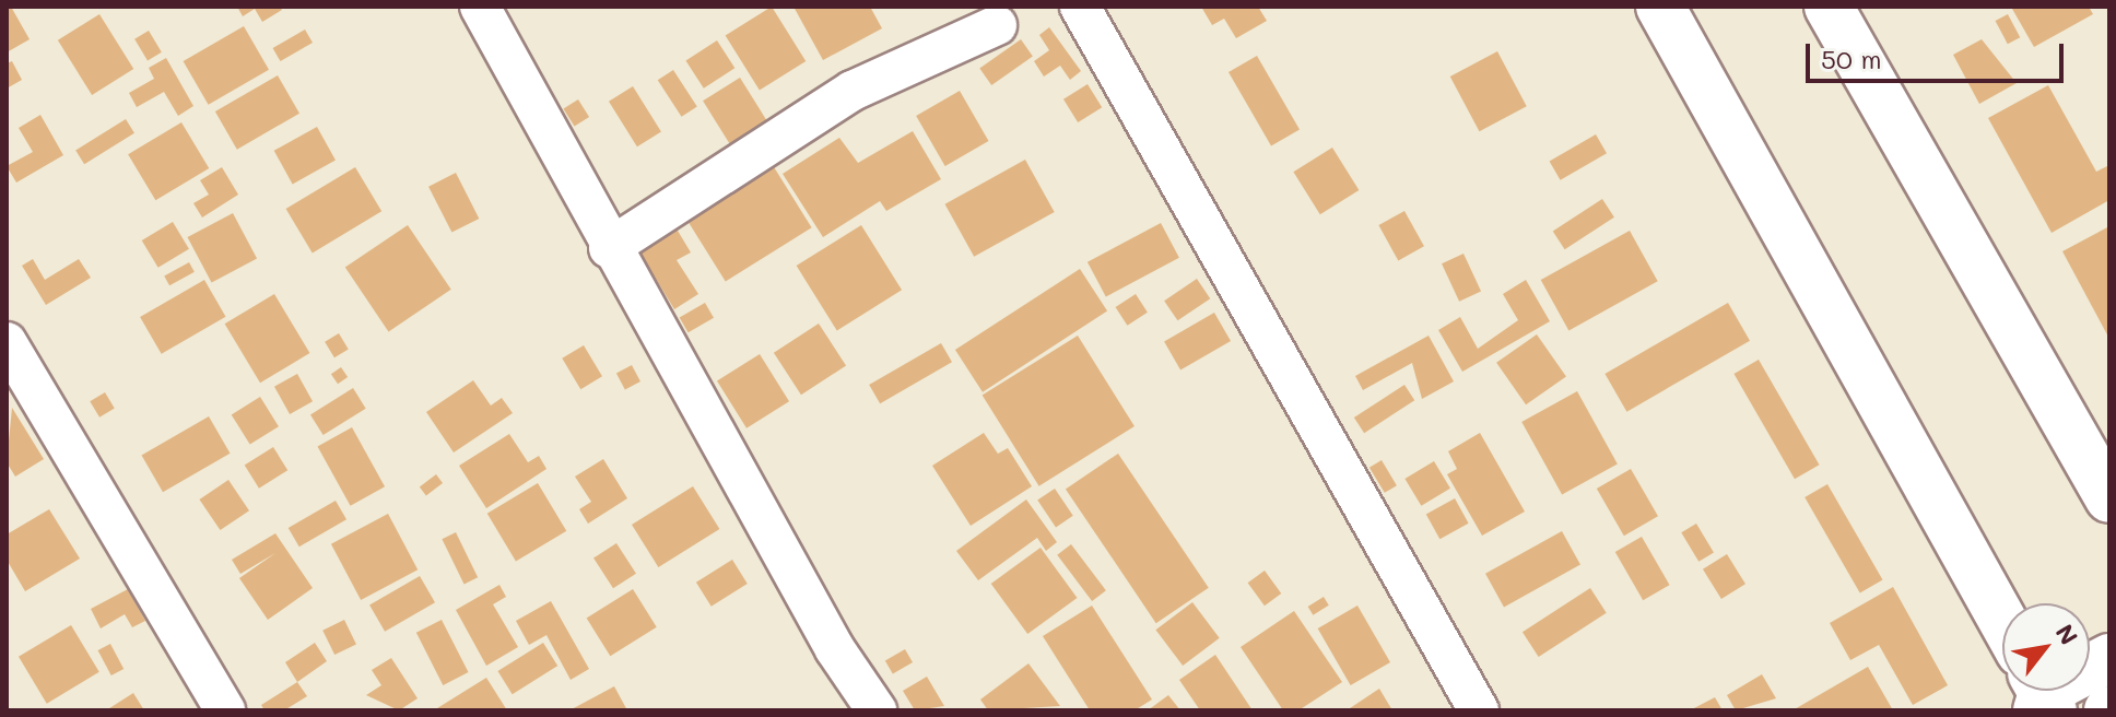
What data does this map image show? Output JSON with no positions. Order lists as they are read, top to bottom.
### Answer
{
  "scale_bar": "50 m",
  "north": "top right"
}
